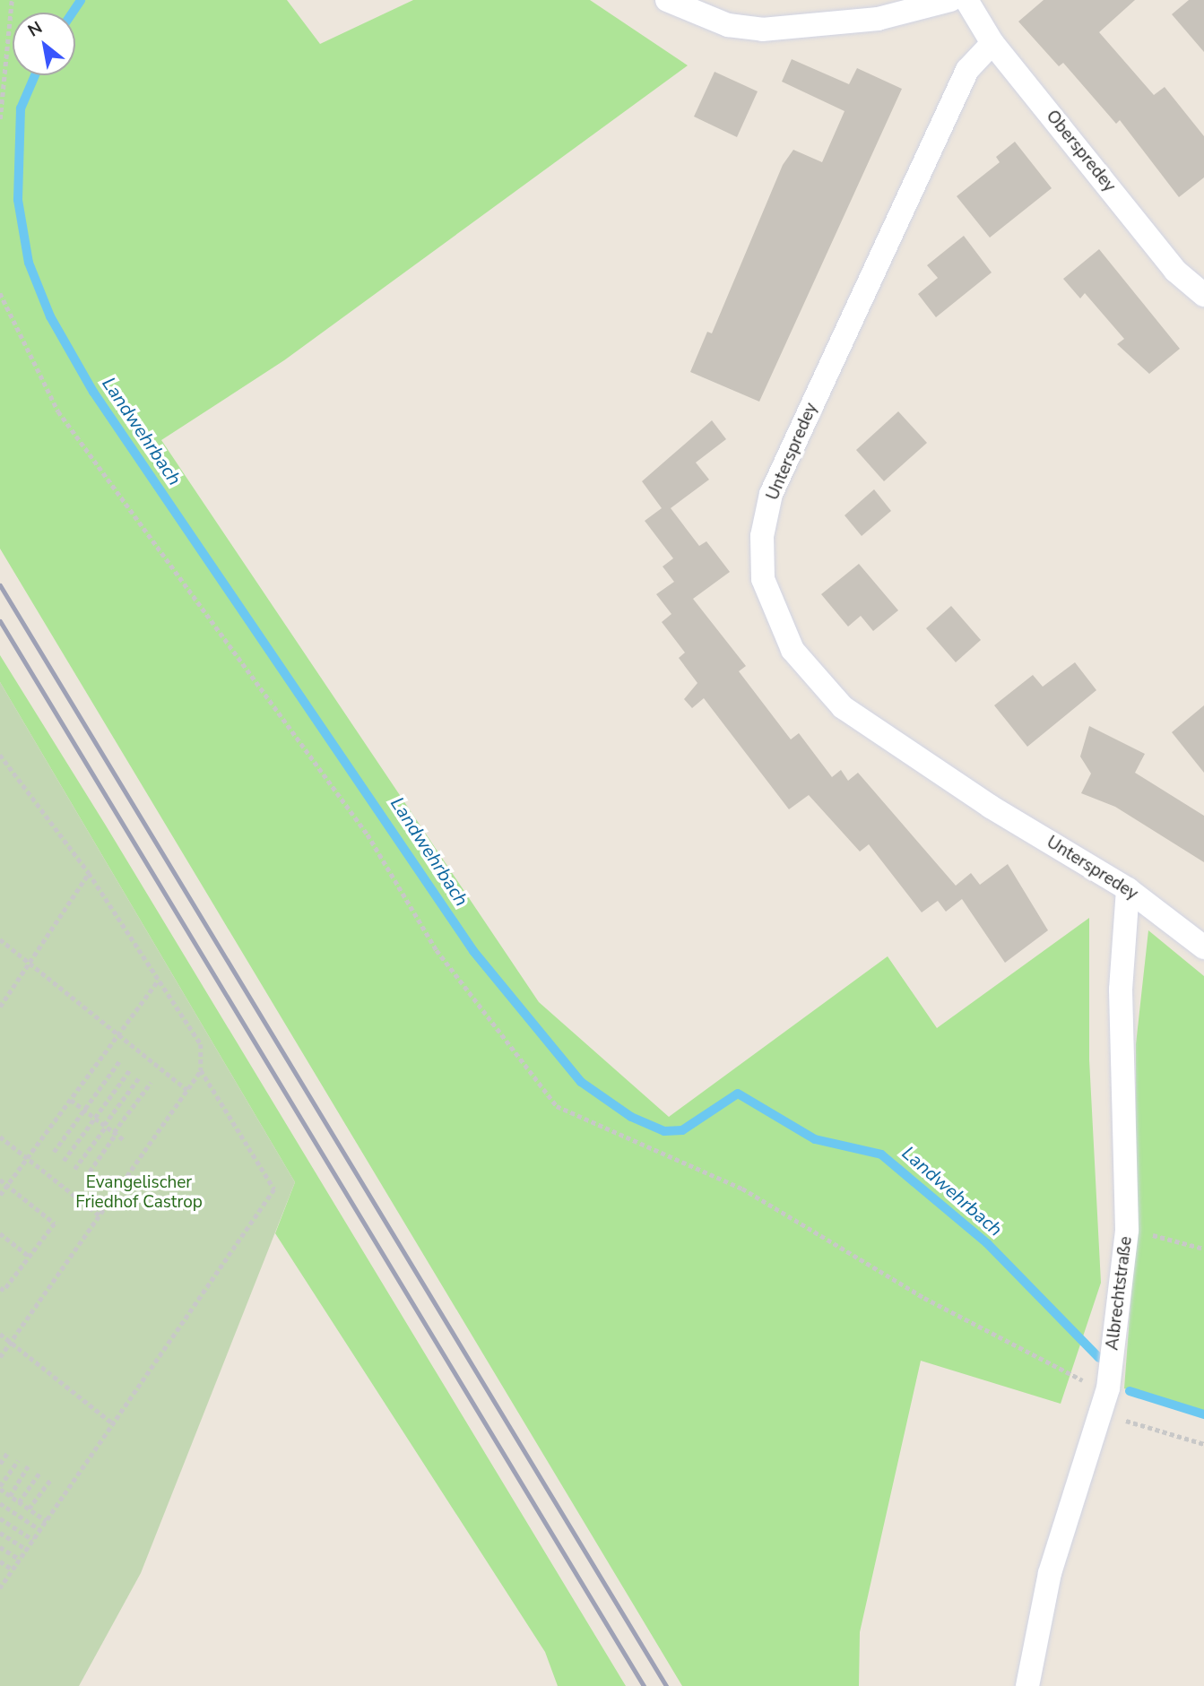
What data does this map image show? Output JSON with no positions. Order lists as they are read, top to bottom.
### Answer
{
  "streets": {
    "street": ["Oberspredey", "Unterspredey", "Albrechtstraße"]
  },
  "crossings": [
    ["Oberspredey", "Unterspredey"],
    ["Unterspredey", "Albrechtstraße"]
  ],
  "water": ["Landwehrbach"],
  "parks": ["Evangelischer Friedhof Castrop"],
  "north": "top left"
}
